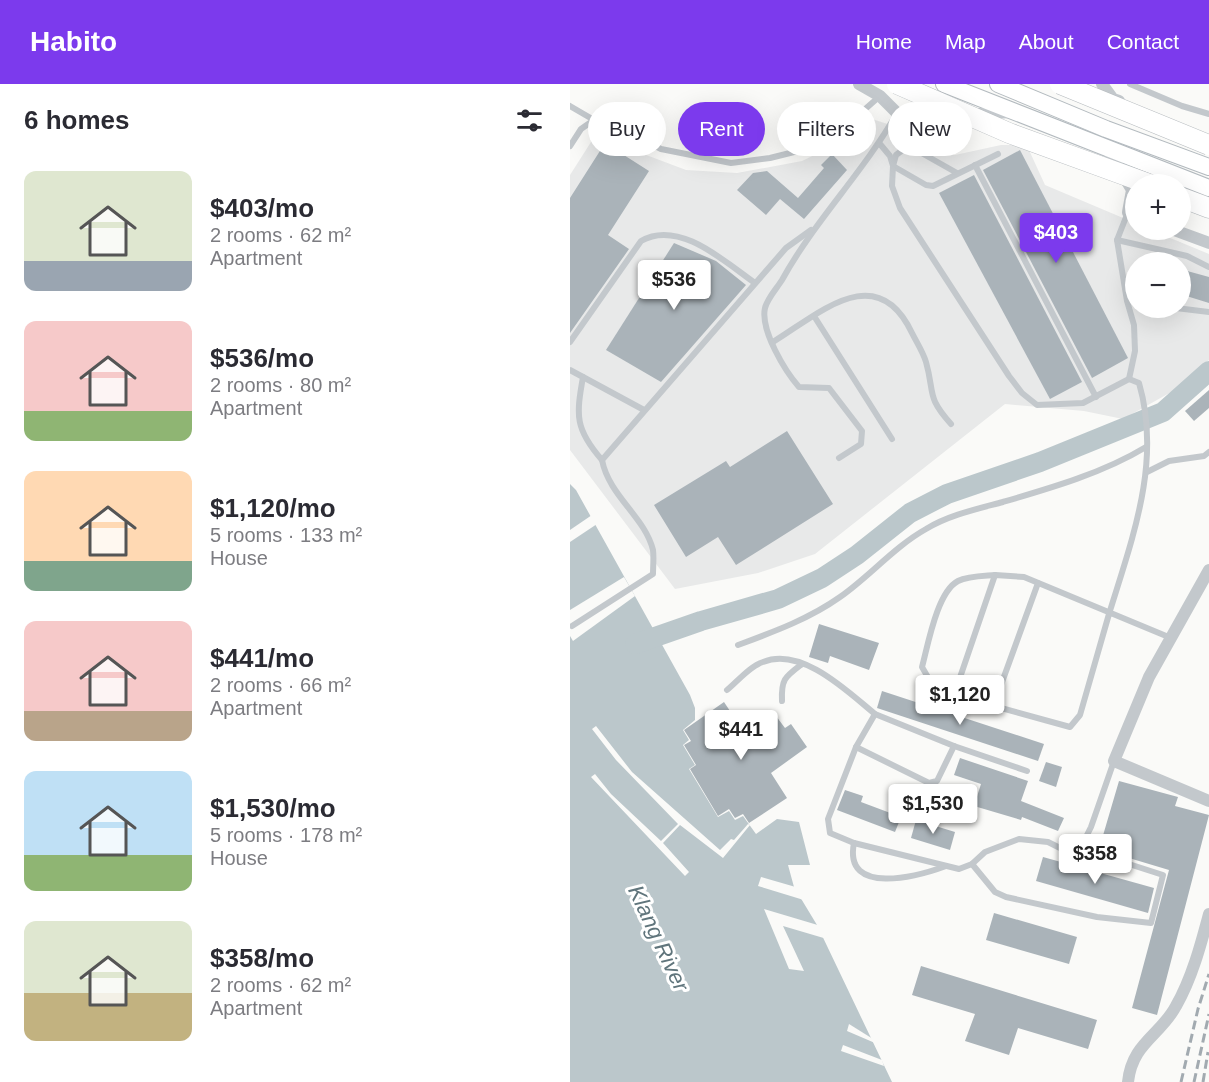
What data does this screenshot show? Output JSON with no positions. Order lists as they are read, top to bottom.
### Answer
{
  "water": ["Klang River"],
  "page": {
    "header": "Habito",
    "nav": [
      "Home",
      "Map",
      "About",
      "Contact"
    ],
    "heading": "6 homes",
    "chip": [
      "Buy",
      "Rent",
      "Filters",
      "New"
    ],
    "list": [
      {
        "name": "$403/mo",
        "note": "2 rooms · 62 m² · Apartment"
      },
      {
        "name": "$536/mo",
        "note": "2 rooms · 80 m² · Apartment"
      },
      {
        "name": "$1,120/mo",
        "note": "5 rooms · 133 m² · House"
      },
      {
        "name": "$441/mo",
        "note": "2 rooms · 66 m² · Apartment"
      },
      {
        "name": "$1,530/mo",
        "note": "5 rooms · 178 m² · House"
      },
      {
        "name": "$358/mo",
        "note": "2 rooms · 62 m² · Apartment"
      }
    ],
    "map_buttons": ["+", "−"],
    "price": [
      "$403",
      "$536",
      "$1,120",
      "$441",
      "$1,530",
      "$358"
    ]
  }
}
